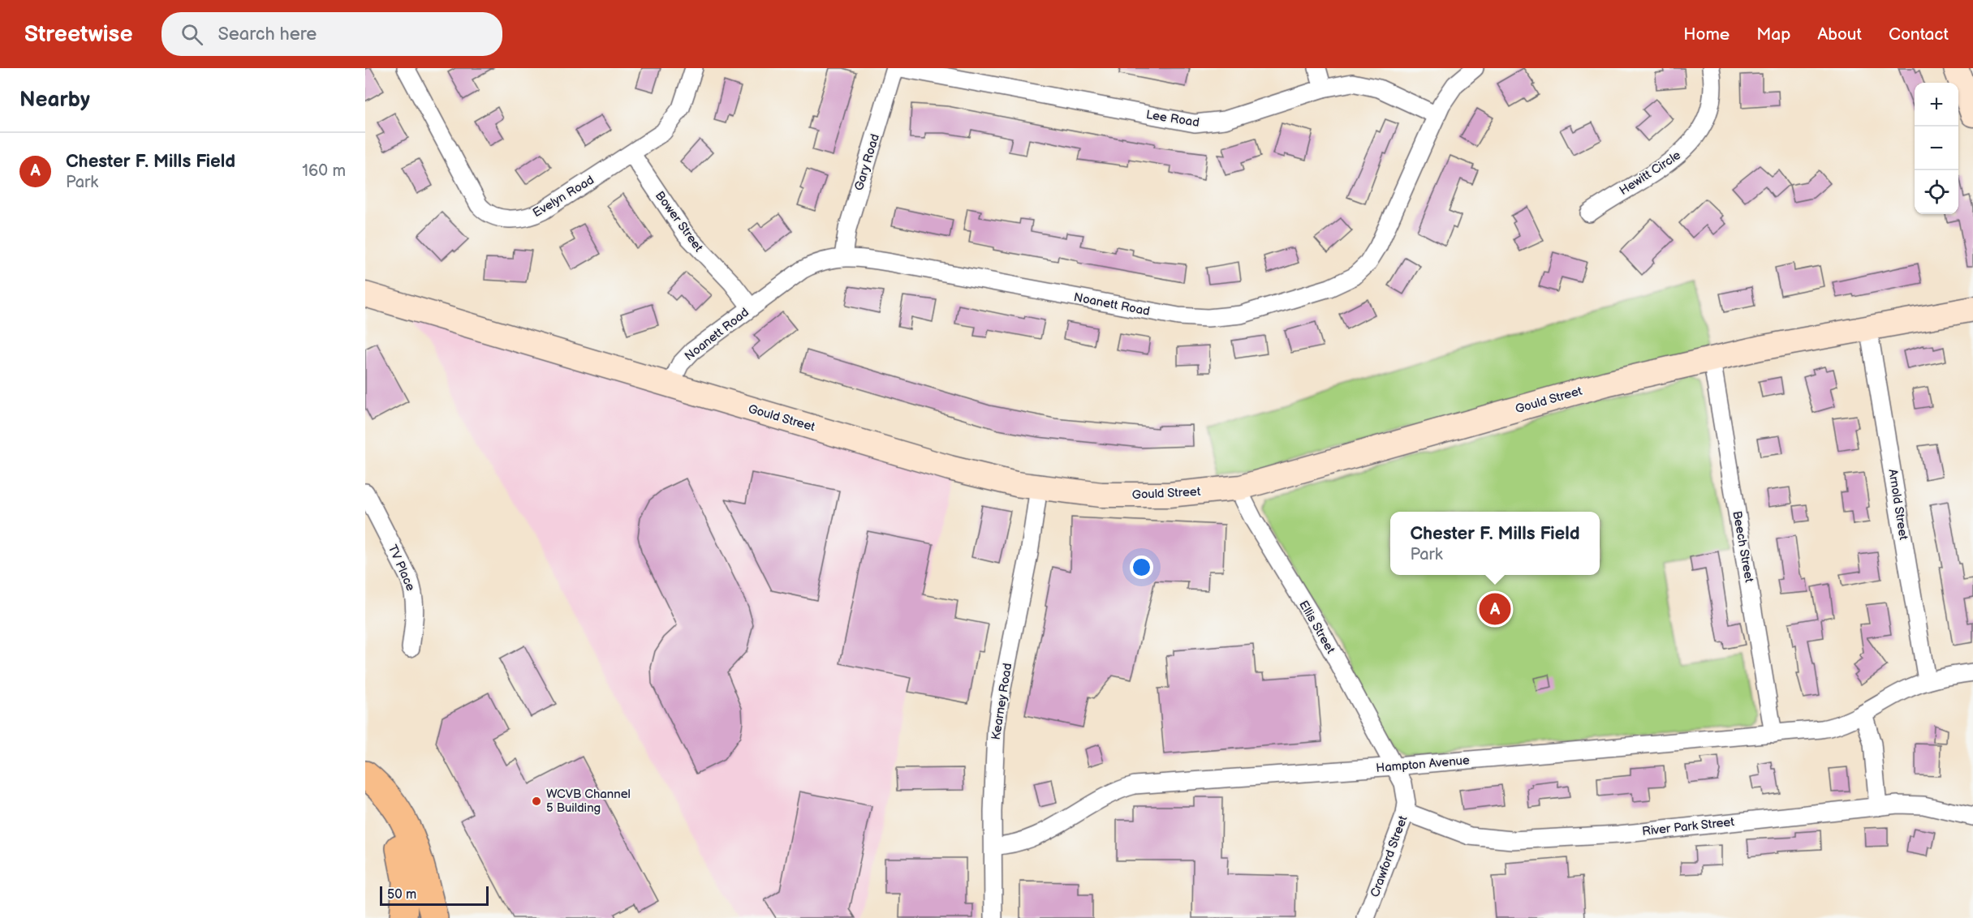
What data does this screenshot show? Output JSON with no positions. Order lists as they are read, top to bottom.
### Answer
{
  "streets": {
    "main road": ["Gould Street"],
    "street": [
      "Lee Road",
      "Gary Road",
      "Hewitt Circle",
      "Evelyn Road",
      "Bower Street",
      "Noanett Road",
      "Arnold Street",
      "Beech Street",
      "TV Place",
      "Ellis Street",
      "Kearney Road",
      "Hampton Avenue",
      "River Park Street",
      "Crawford Street"
    ]
  },
  "crossings": [
    ["Lee Road", "Noanett Road"],
    ["Gary Road", "Noanett Road"],
    ["Evelyn Road", "Bower Street"],
    ["Bower Street", "Noanett Road"],
    ["Noanett Road", "Gould Street"],
    ["Gould Street", "Arnold Street"],
    ["Gould Street", "Beech Street"],
    ["Gould Street", "Ellis Street"],
    ["Gould Street", "Kearney Road"],
    ["Arnold Street", "Hampton Avenue"],
    ["Beech Street", "Hampton Avenue"],
    ["Ellis Street", "Hampton Avenue"],
    ["Ellis Street", "Crawford Street"],
    ["Kearney Road", "Hampton Avenue"],
    ["Hampton Avenue", "Crawford Street"],
    ["River Park Street", "Crawford Street"]
  ],
  "places": ["WCVB Channel 5 Building"],
  "scale_bar": "50 m",
  "page": {
    "header": "Streetwise",
    "search": "Search here",
    "nav": [
      "Home",
      "Map",
      "About",
      "Contact"
    ],
    "heading": "Nearby",
    "map_buttons": ["+", "−"],
    "list": [
      {
        "mark": "A",
        "name": "Chester F. Mills Field",
        "note": "Park",
        "value": "160 m"
      }
    ],
    "popup": ["Chester F. Mills Field", "Park"],
    "pins": "A",
    "scale": "50 m"
  }
}
